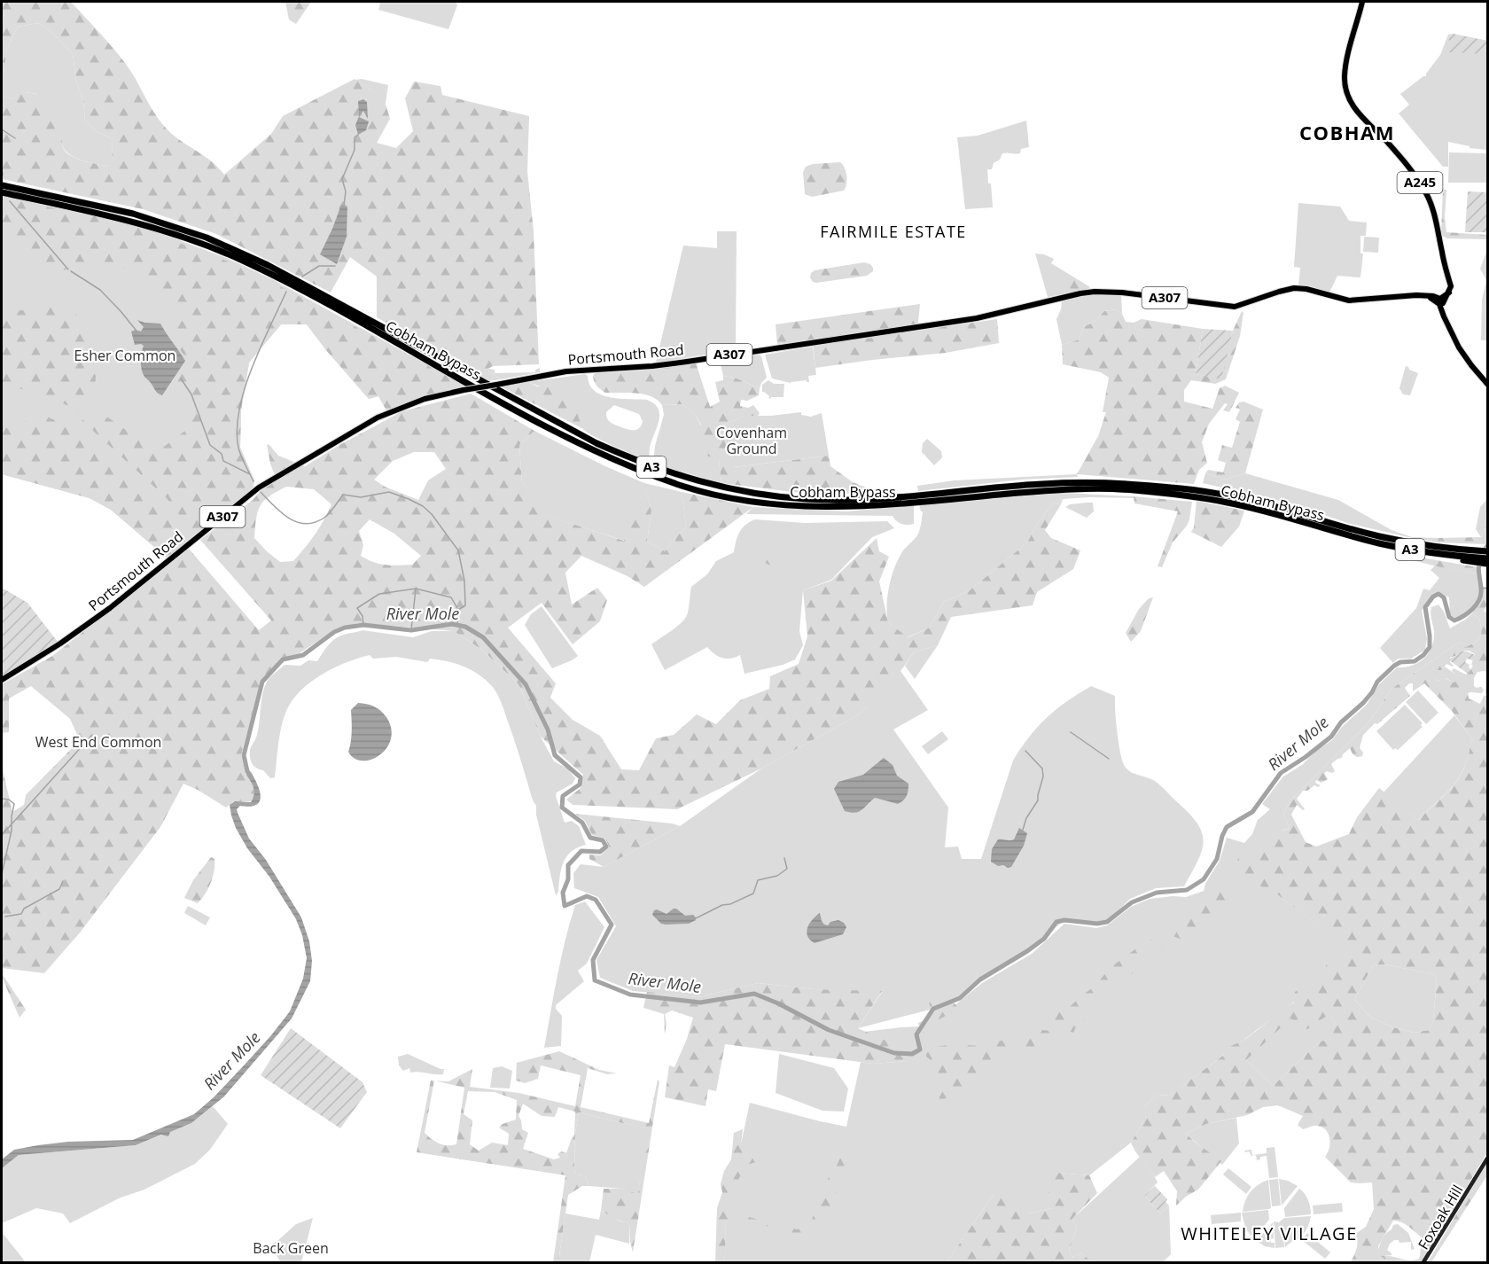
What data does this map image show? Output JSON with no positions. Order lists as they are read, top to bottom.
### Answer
{
  "streets": {
    "highway": ["Cobham Bypass", "A3"],
    "main road": [
      "A245",
      "A307",
      "Portsmouth Road",
      "Foxoak Hill"
    ]
  },
  "crossings": [
    ["A245", "Portsmouth Road"]
  ],
  "districts": ["COBHAM", "FAIRMILE ESTATE", "WHITELEY VILLAGE"],
  "water": ["River Mole"],
  "parks": [
    "Esher Common",
    "Covenham Ground",
    "West End Common",
    "Back Green"
  ]
}
